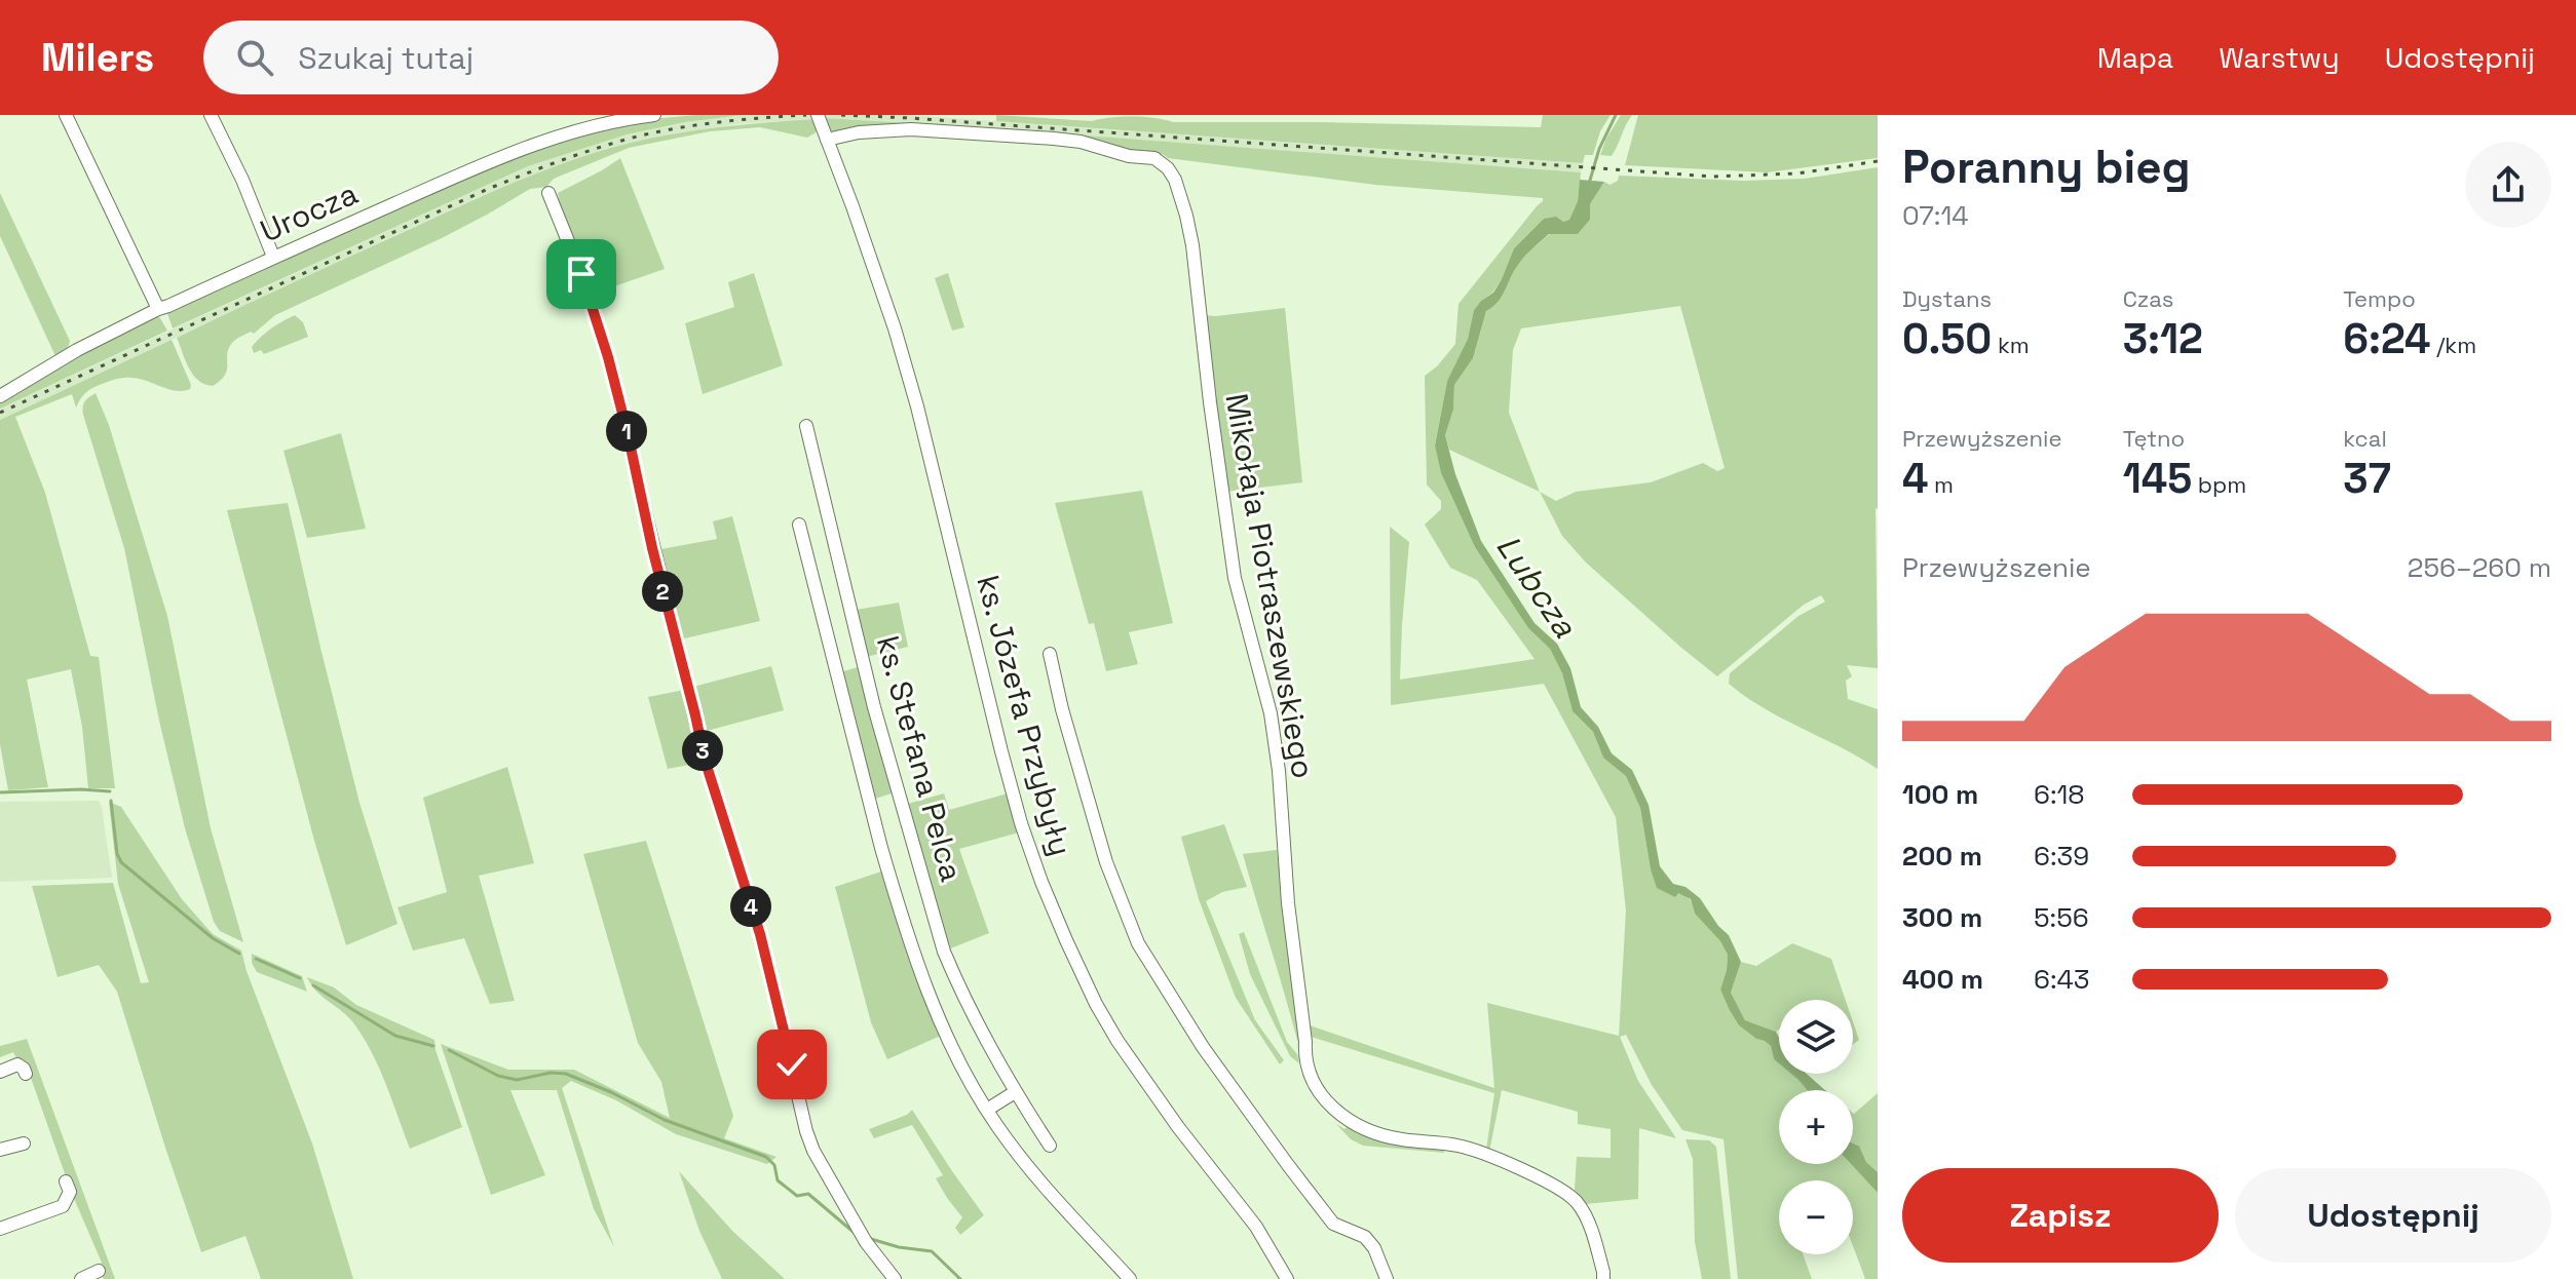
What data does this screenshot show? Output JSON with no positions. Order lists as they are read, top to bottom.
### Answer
{
  "streets": {
    "street": [
      "Urocza",
      "Mikołaja Piotraszewskiego",
      "ks. Józefa Przybyły",
      "ks. Stefana Pelca"
    ]
  },
  "crossings": [
    ["Mikołaja Piotraszewskiego", "ks. Józefa Przybyły"]
  ],
  "water": ["Lubcza"],
  "page": {
    "header": "Milers",
    "search": "Szukaj tutaj",
    "nav": ["Mapa", "Warstwy", "Udostępnij"],
    "heading": ["Poranny bieg", "07:14"],
    "stats": [
      ["Dystans", "0.50 km"],
      ["Czas", "3:12"],
      ["Tempo", "6:24 /km"],
      ["Przewyższenie", "4 m"],
      ["Tętno", "145 bpm"],
      ["kcal", "37"]
    ],
    "pins": [
      "1",
      "2",
      "3",
      "4"
    ],
    "chart": ["Przewyższenie", "256–260 m"],
    "list": [
      {
        "name": "100 m",
        "note": "6:18"
      },
      {
        "name": "200 m",
        "note": "6:39"
      },
      {
        "name": "300 m",
        "note": "5:56"
      },
      {
        "name": "400 m",
        "note": "6:43"
      }
    ],
    "map_buttons": ["+", "−"],
    "buttons": ["Zapisz", "Udostępnij"]
  }
}
